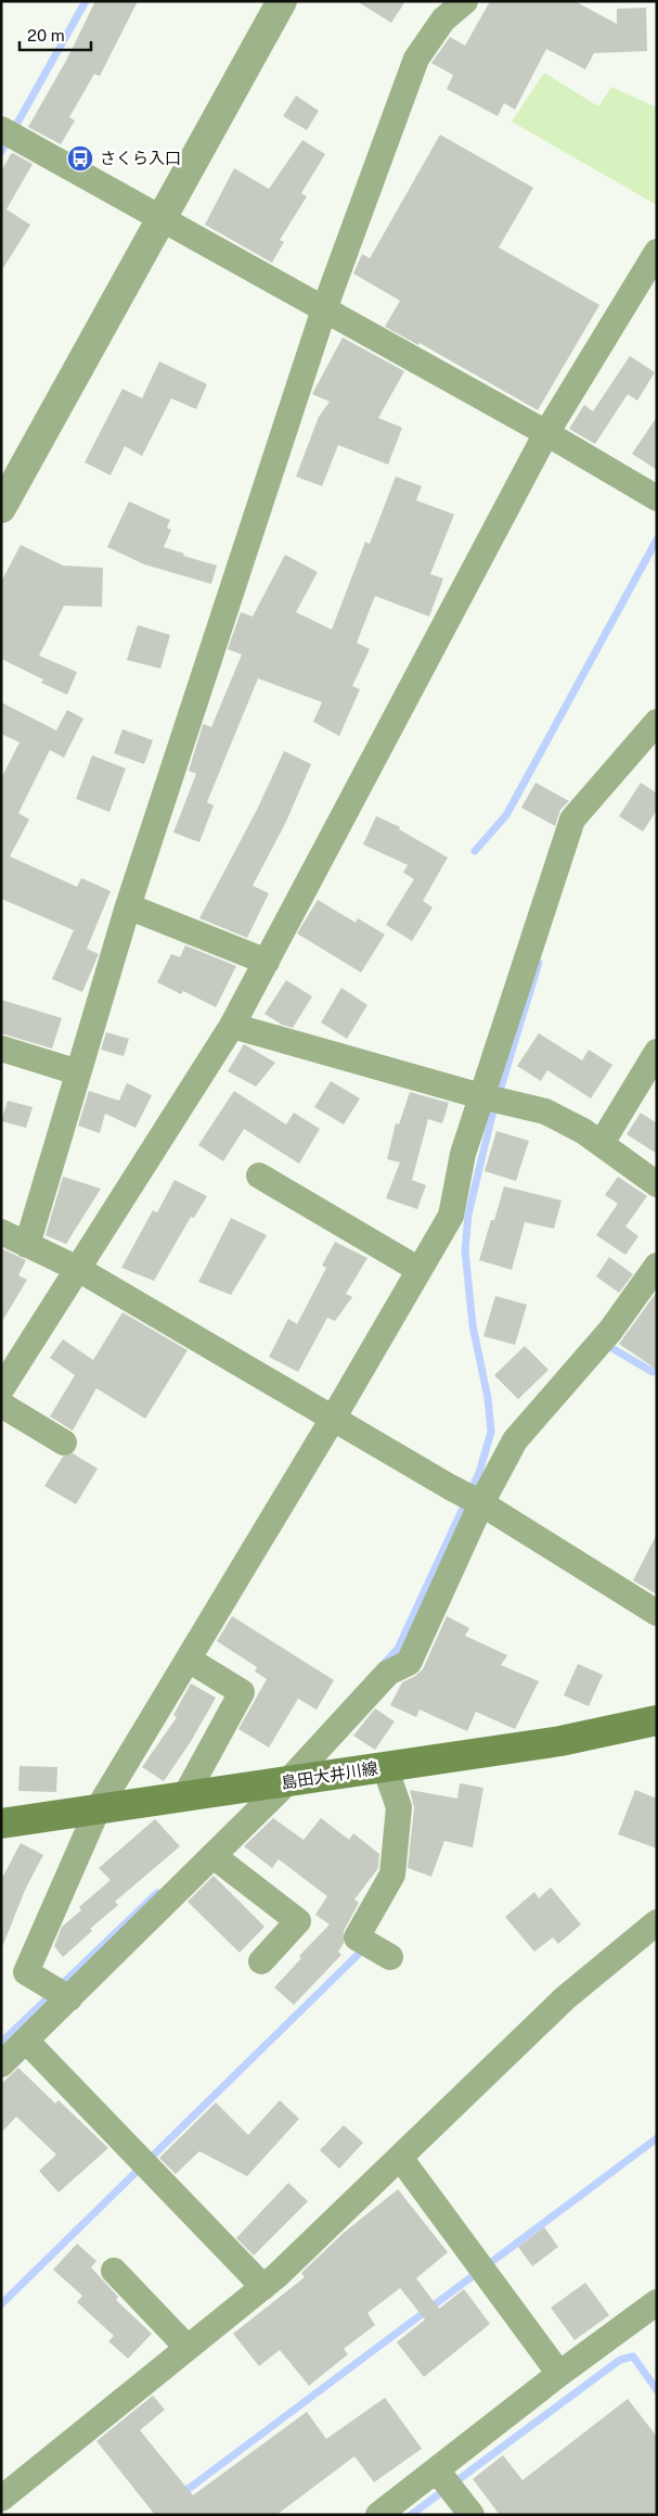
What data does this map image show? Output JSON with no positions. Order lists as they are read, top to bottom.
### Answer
{
  "streets": {
    "main road": ["島田大井川線"]
  },
  "places": {
    "bus stop": ["さくら入口"]
  },
  "scale_bar": "20 m"
}
